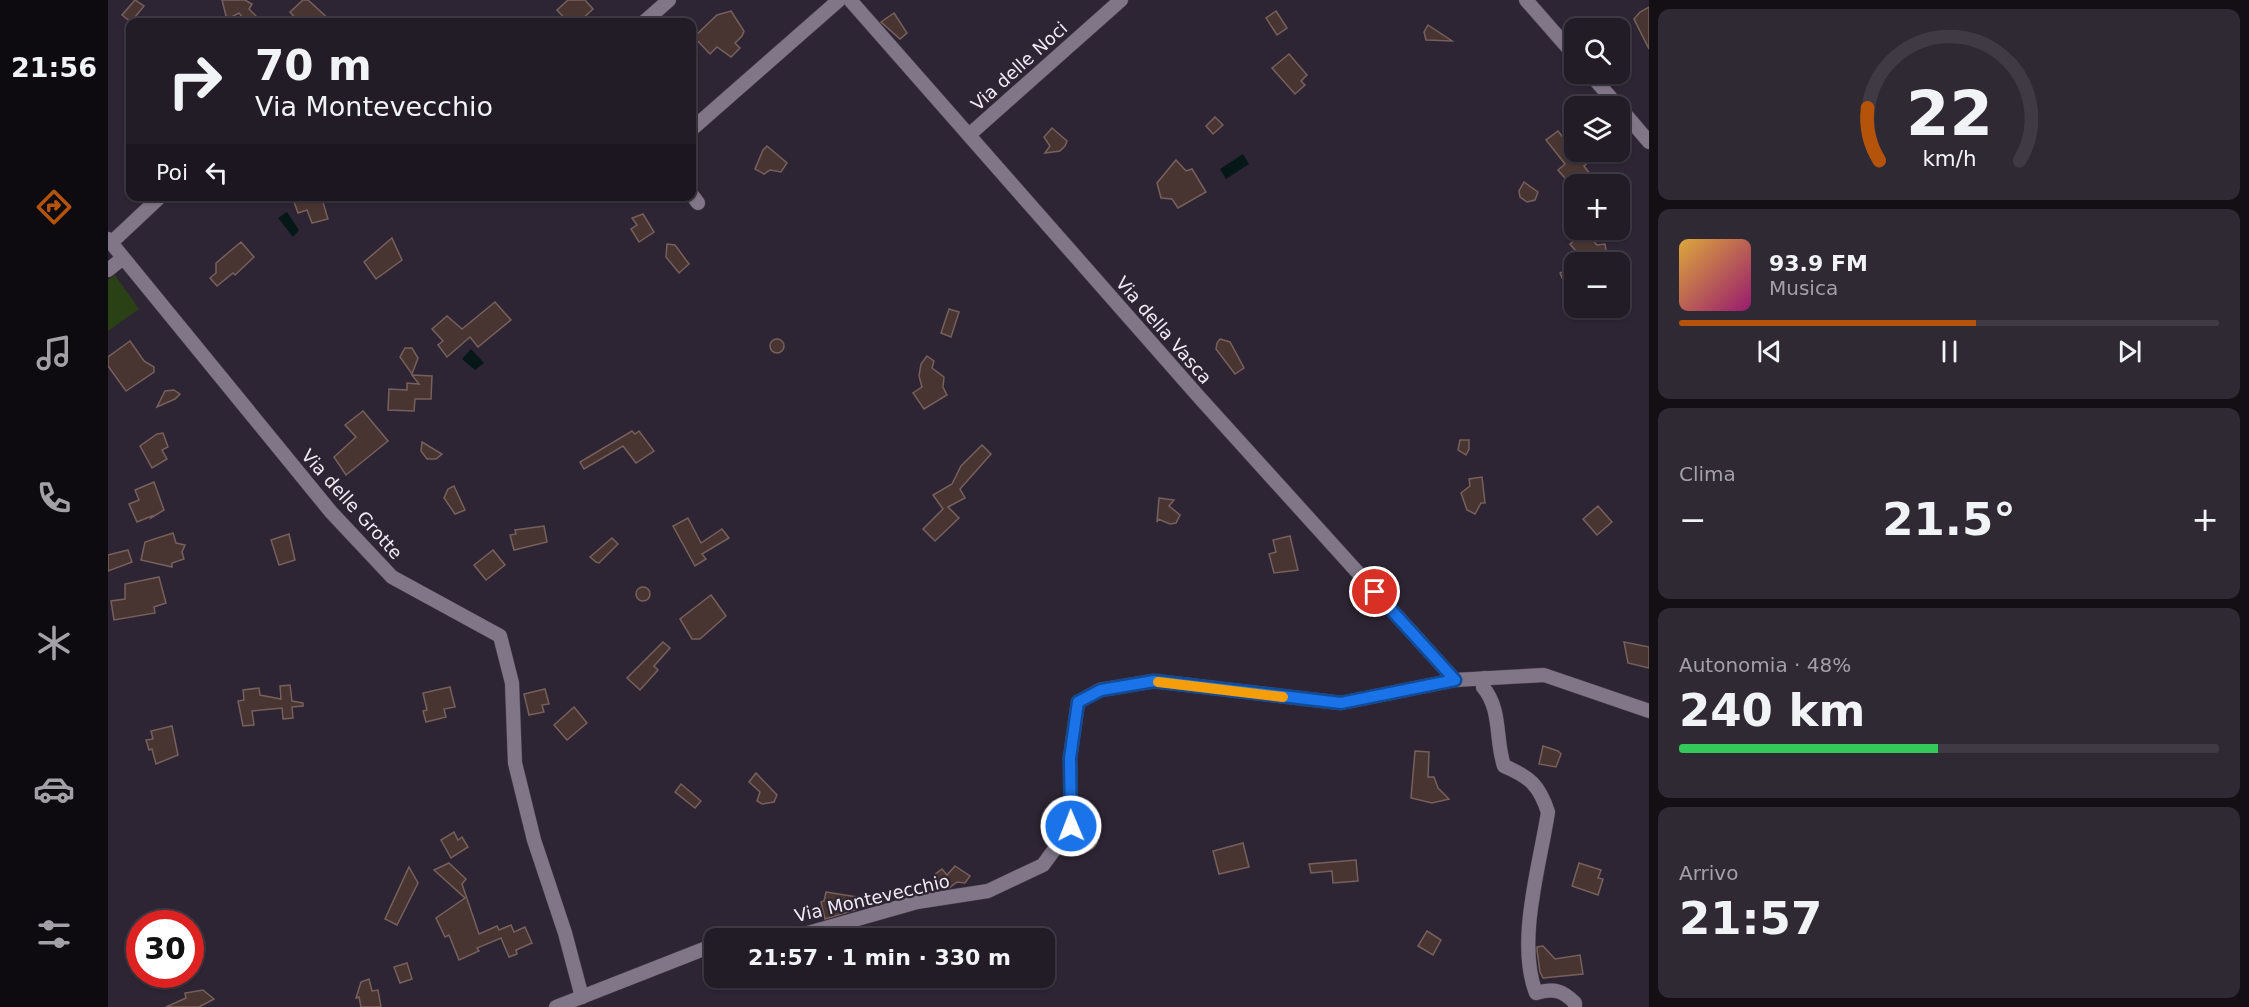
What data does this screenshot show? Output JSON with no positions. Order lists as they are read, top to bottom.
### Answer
{
  "streets": {
    "street": [
      "Via delle Noci",
      "Via della Vasca",
      "Via delle Grotte",
      "Via Montevecchio"
    ]
  },
  "crossings": [
    ["Via delle Noci", "Via della Vasca"],
    ["Via della Vasca", "Via Montevecchio"]
  ],
  "page": {
    "tabs": "21:56",
    "map_buttons": ["+", "−"],
    "turn": ["70 m", "Via Montevecchio"],
    "then": "Poi",
    "song": ["93.9 FM", "Musica"],
    "tile": [
      "Clima",
      ["Autonomia · 48%", "240 km"],
      ["Arrivo", "21:57"]
    ],
    "heat": ["−", "21.5°", "+"],
    "limit": "30",
    "trip": "21:57 · 1 min · 330 m",
    "gauge": ["22", "km/h"]
  }
}
